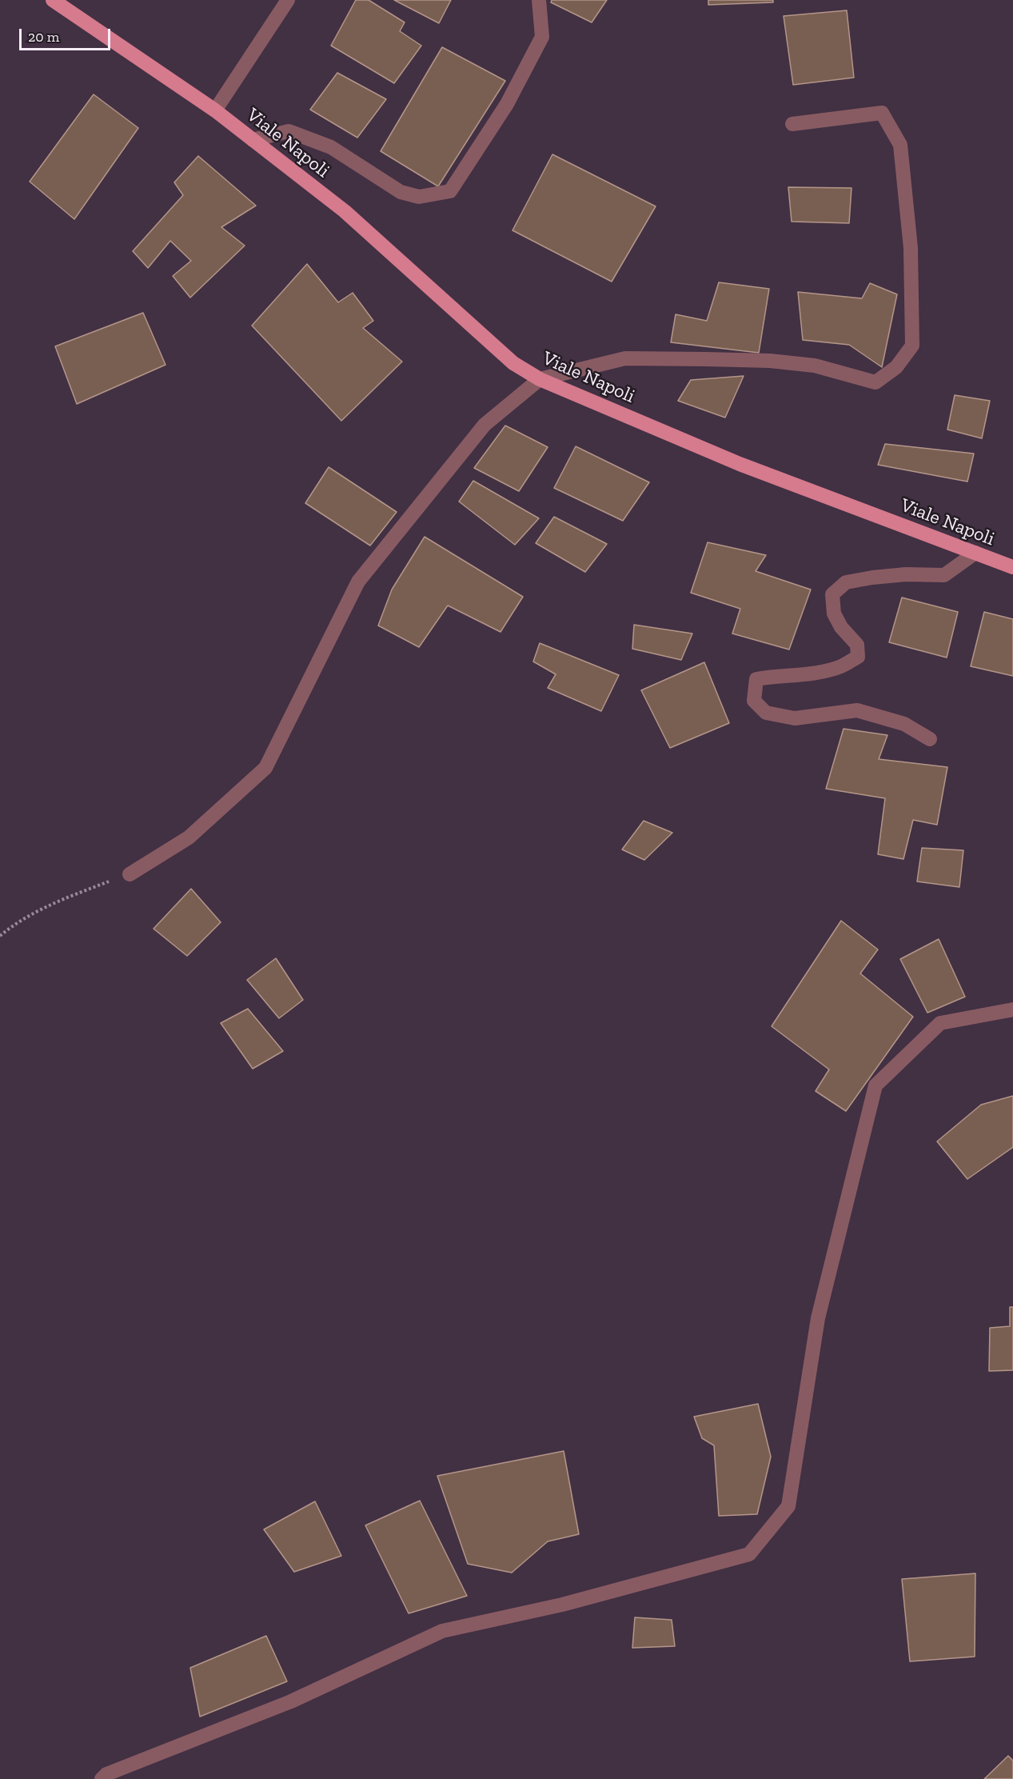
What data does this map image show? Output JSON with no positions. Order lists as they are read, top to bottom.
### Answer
{
  "streets": {
    "main road": ["Viale Napoli"]
  },
  "scale_bar": "20 m"
}
